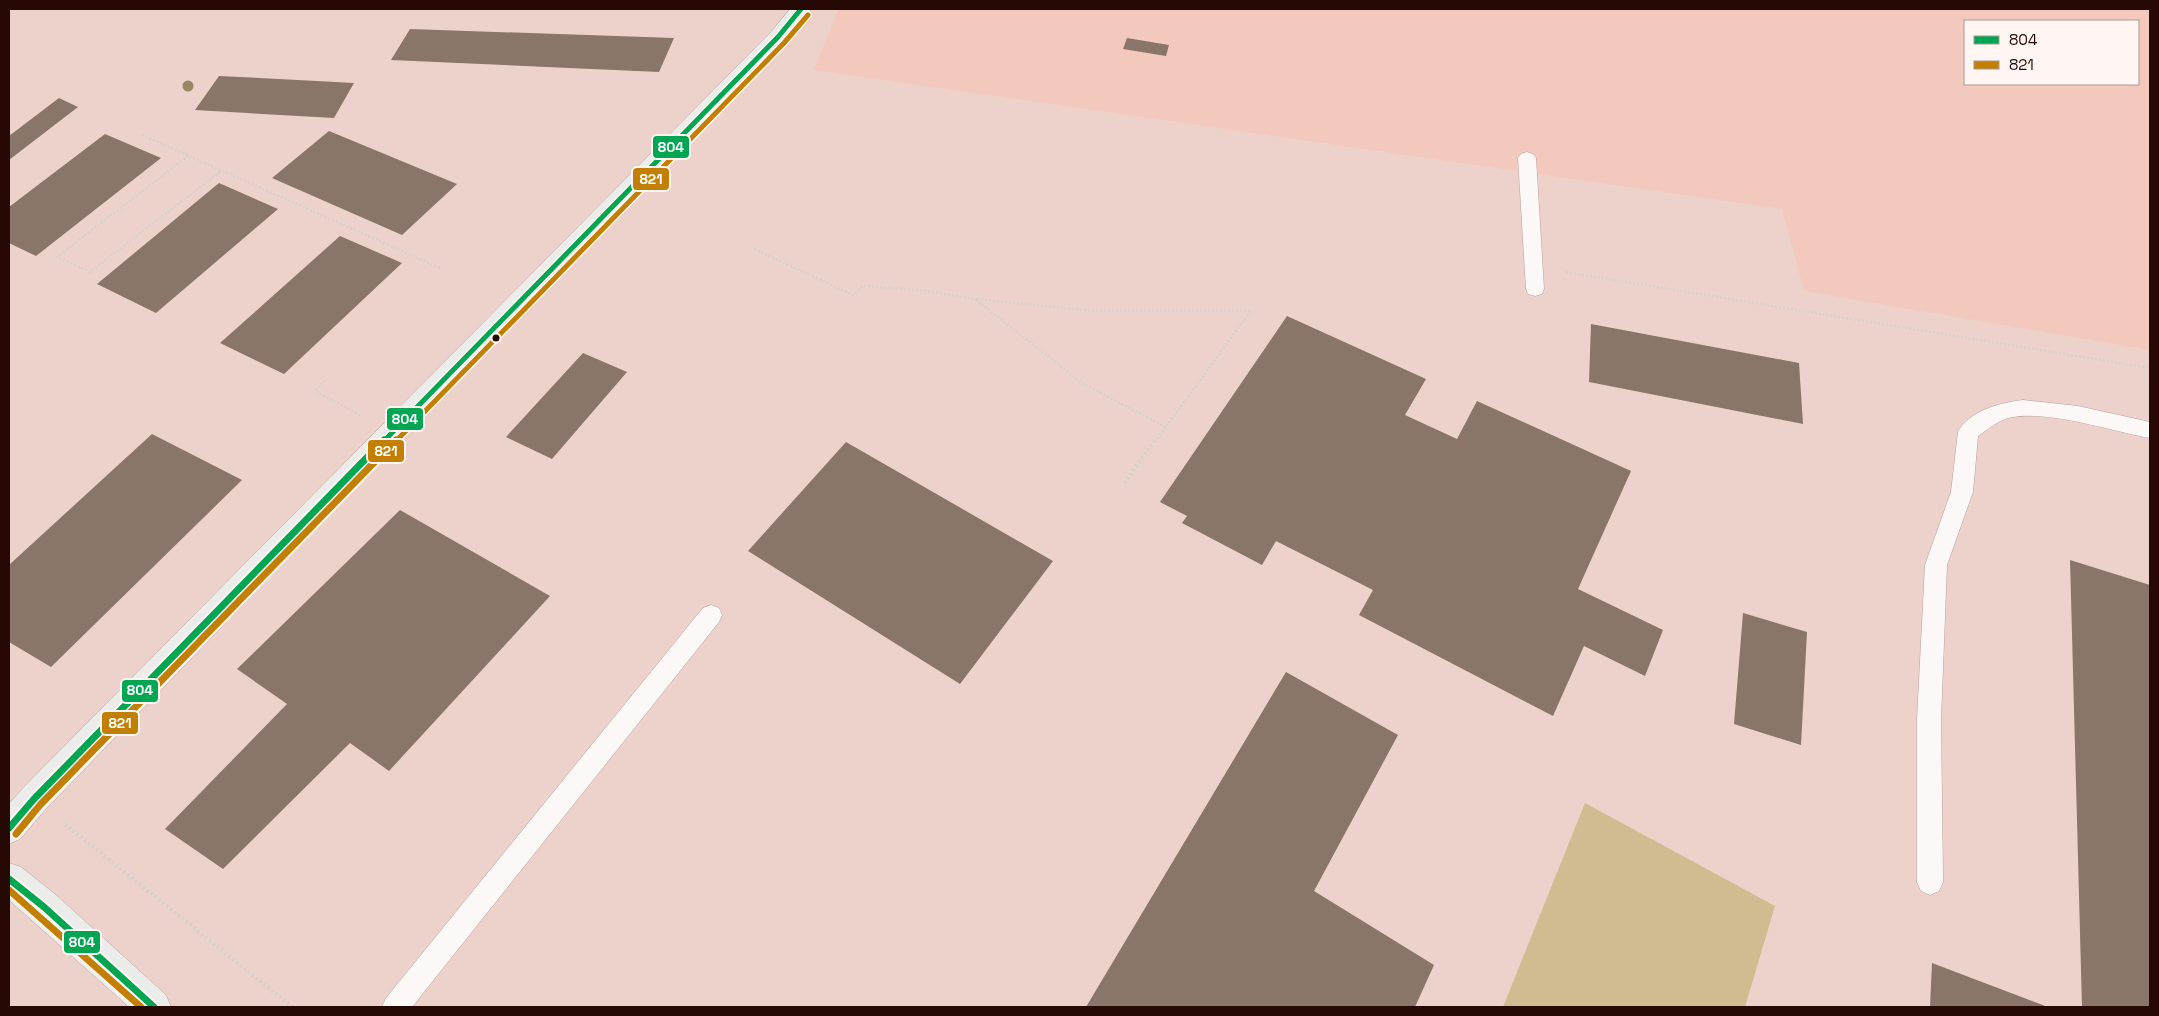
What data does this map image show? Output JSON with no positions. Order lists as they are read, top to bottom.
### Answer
{
  "lines": ["transit line 804", "transit line 821"],
  "legend": ["804", "821"]
}
